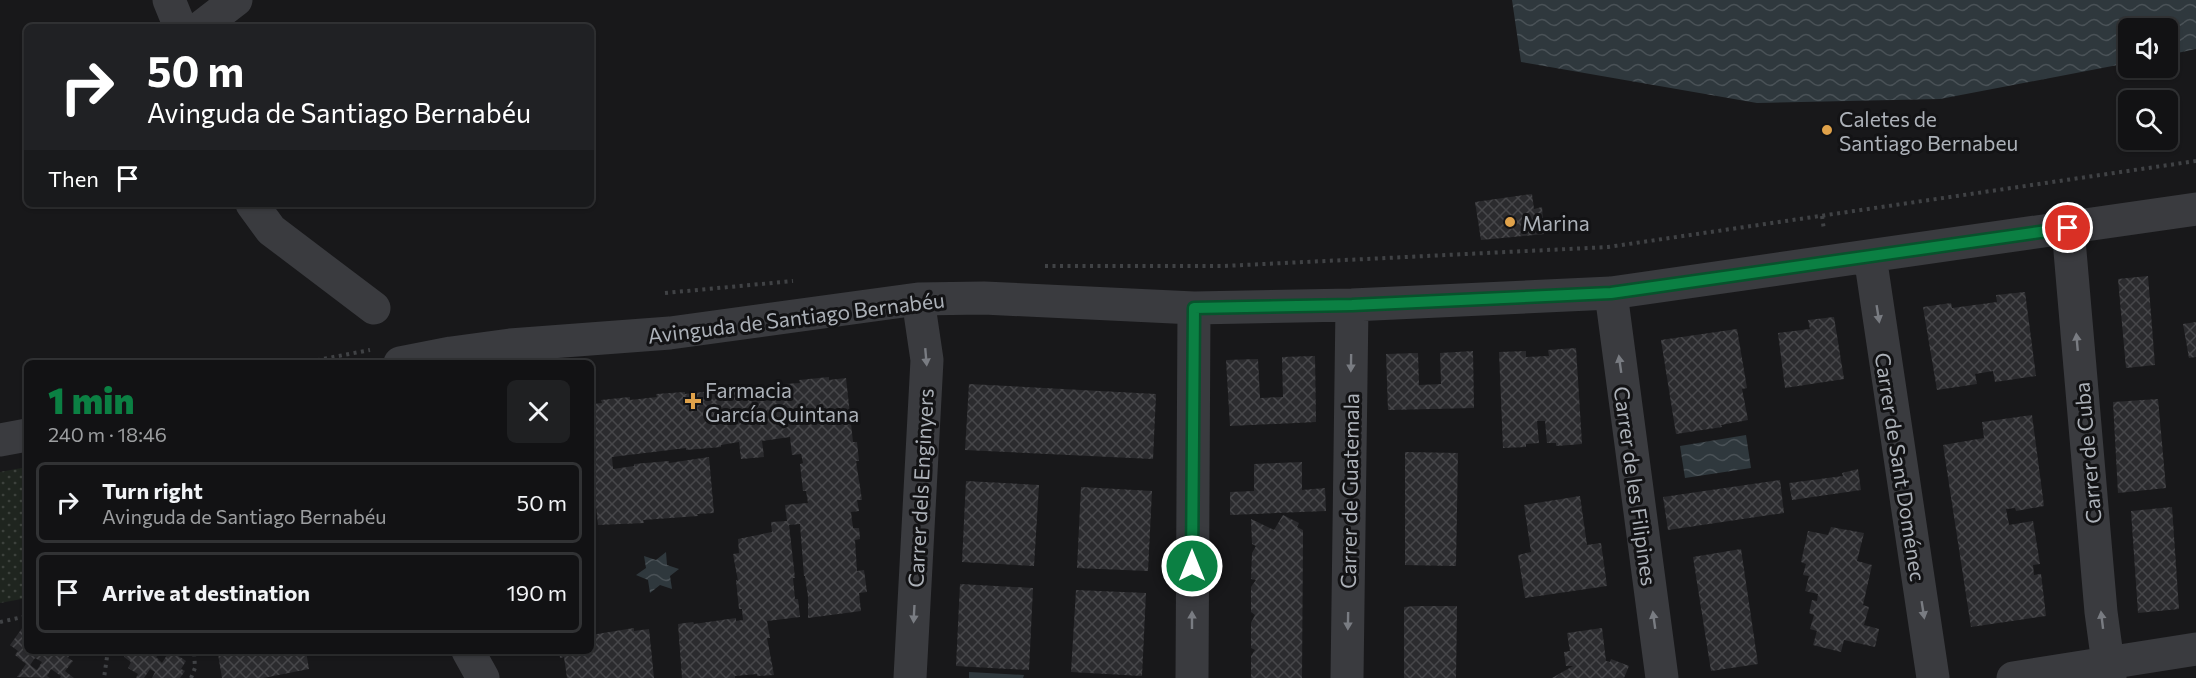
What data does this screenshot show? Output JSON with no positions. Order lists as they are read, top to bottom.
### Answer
{
  "streets": {
    "street": [
      "Avinguda de Santiago Bernabéu",
      "Carrer de Cuba",
      "Carrer de Sant Doménec",
      "Carrer de les Filipines",
      "Carrer dels Enginyers",
      "Carrer de Guatemala"
    ]
  },
  "crossings": [
    ["Avinguda de Santiago Bernabéu", "Carrer de Cuba"],
    ["Avinguda de Santiago Bernabéu", "Carrer de Sant Doménec"],
    ["Avinguda de Santiago Bernabéu", "Carrer de les Filipines"],
    ["Avinguda de Santiago Bernabéu", "Carrer dels Enginyers"],
    ["Avinguda de Santiago Bernabéu", "Carrer de Guatemala"]
  ],
  "one_way": ["Carrer de Cuba", "Carrer de Sant Doménec", "Carrer de les Filipines"],
  "places": {
    "other": ["Caletes de Santiago Bernabeu", "Marina"],
    "health": ["Farmacia García Quintana"]
  },
  "page": {
    "turn": ["50 m", "Avinguda de Santiago Bernabéu"],
    "then": "Then",
    "heading": ["1 min", "240 m · 18:46"],
    "list": [
      {
        "name": "Turn right",
        "note": "Avinguda de Santiago Bernabéu",
        "value": "50 m"
      },
      {
        "name": "Arrive at destination",
        "value": "190 m"
      }
    ]
  }
}
